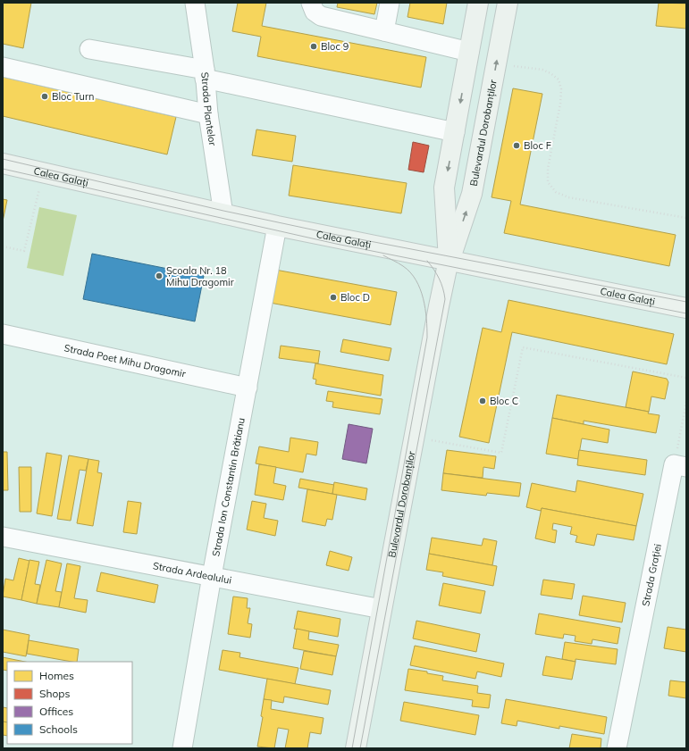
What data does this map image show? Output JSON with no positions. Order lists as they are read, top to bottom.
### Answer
{
  "streets": {
    "main road": ["Bulevardul Dorobanților", "Calea Galați"],
    "street": [
      "Strada Plantelor",
      "Strada Poet Mihu Dragomir",
      "Strada Ion Constantin Brătianu",
      "Strada Ardealului",
      "Strada Grației"
    ]
  },
  "crossings": [
    ["Strada Plantelor", "Calea Galați"],
    ["Bulevardul Dorobanților", "Calea Galați"],
    ["Bulevardul Dorobanților", "Strada Ardealului"],
    ["Calea Galați", "Strada Ion Constantin Brătianu"],
    ["Strada Poet Mihu Dragomir", "Strada Ion Constantin Brătianu"],
    ["Strada Ion Constantin Brătianu", "Strada Ardealului"]
  ],
  "places": [
    "Bloc 9",
    "Bloc Turn",
    "Bloc F",
    "Școala Nr. 18 Mihu Dragomir",
    "Bloc D",
    "Bloc C"
  ],
  "legend": [
    "Homes",
    "Shops",
    "Offices",
    "Schools"
  ]
}
